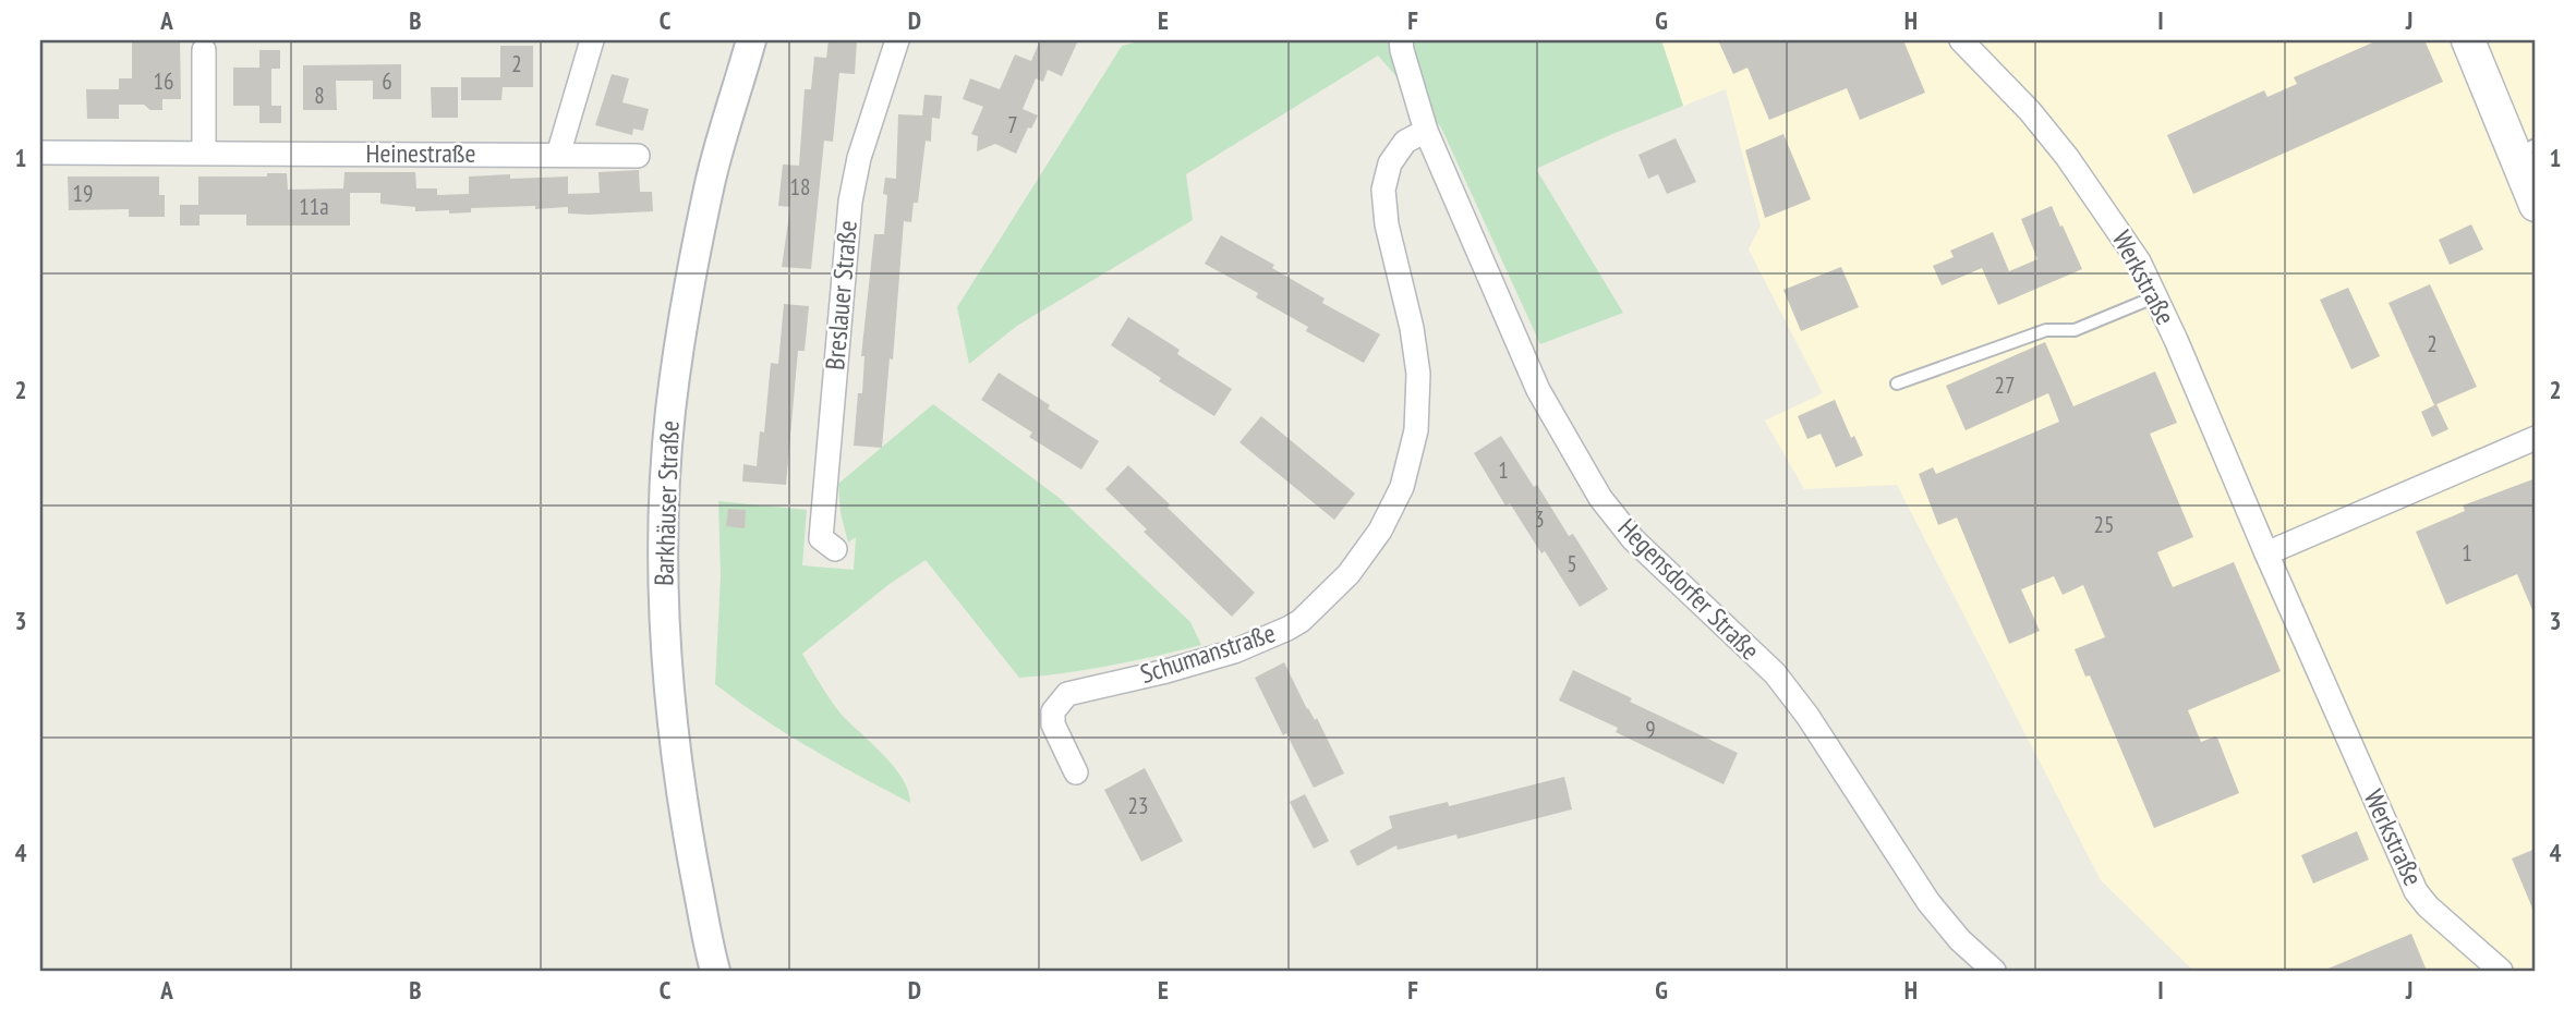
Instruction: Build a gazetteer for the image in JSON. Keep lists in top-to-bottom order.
{
  "streets": {
    "street": [
      "Heinestraße",
      "Werkstraße",
      "Breslauer Straße",
      "Barkhäuser Straße",
      "Hegensdorfer Straße",
      "Schumanstraße"
    ]
  },
  "crossings": [
    ["Hegensdorfer Straße", "Schumanstraße"]
  ],
  "house_numbers": [
    "2",
    "16",
    "6",
    "8",
    "7",
    "18",
    "19",
    "11a",
    "2",
    "27",
    "1",
    "3",
    "25",
    "1",
    "5",
    "9",
    "23"
  ],
  "grid": {
    "columns": [
      "A",
      "B",
      "C",
      "D",
      "E",
      "F",
      "G",
      "H",
      "I",
      "J"
    ],
    "rows": [
      "1",
      "2",
      "3",
      "4"
    ]
  }
}
